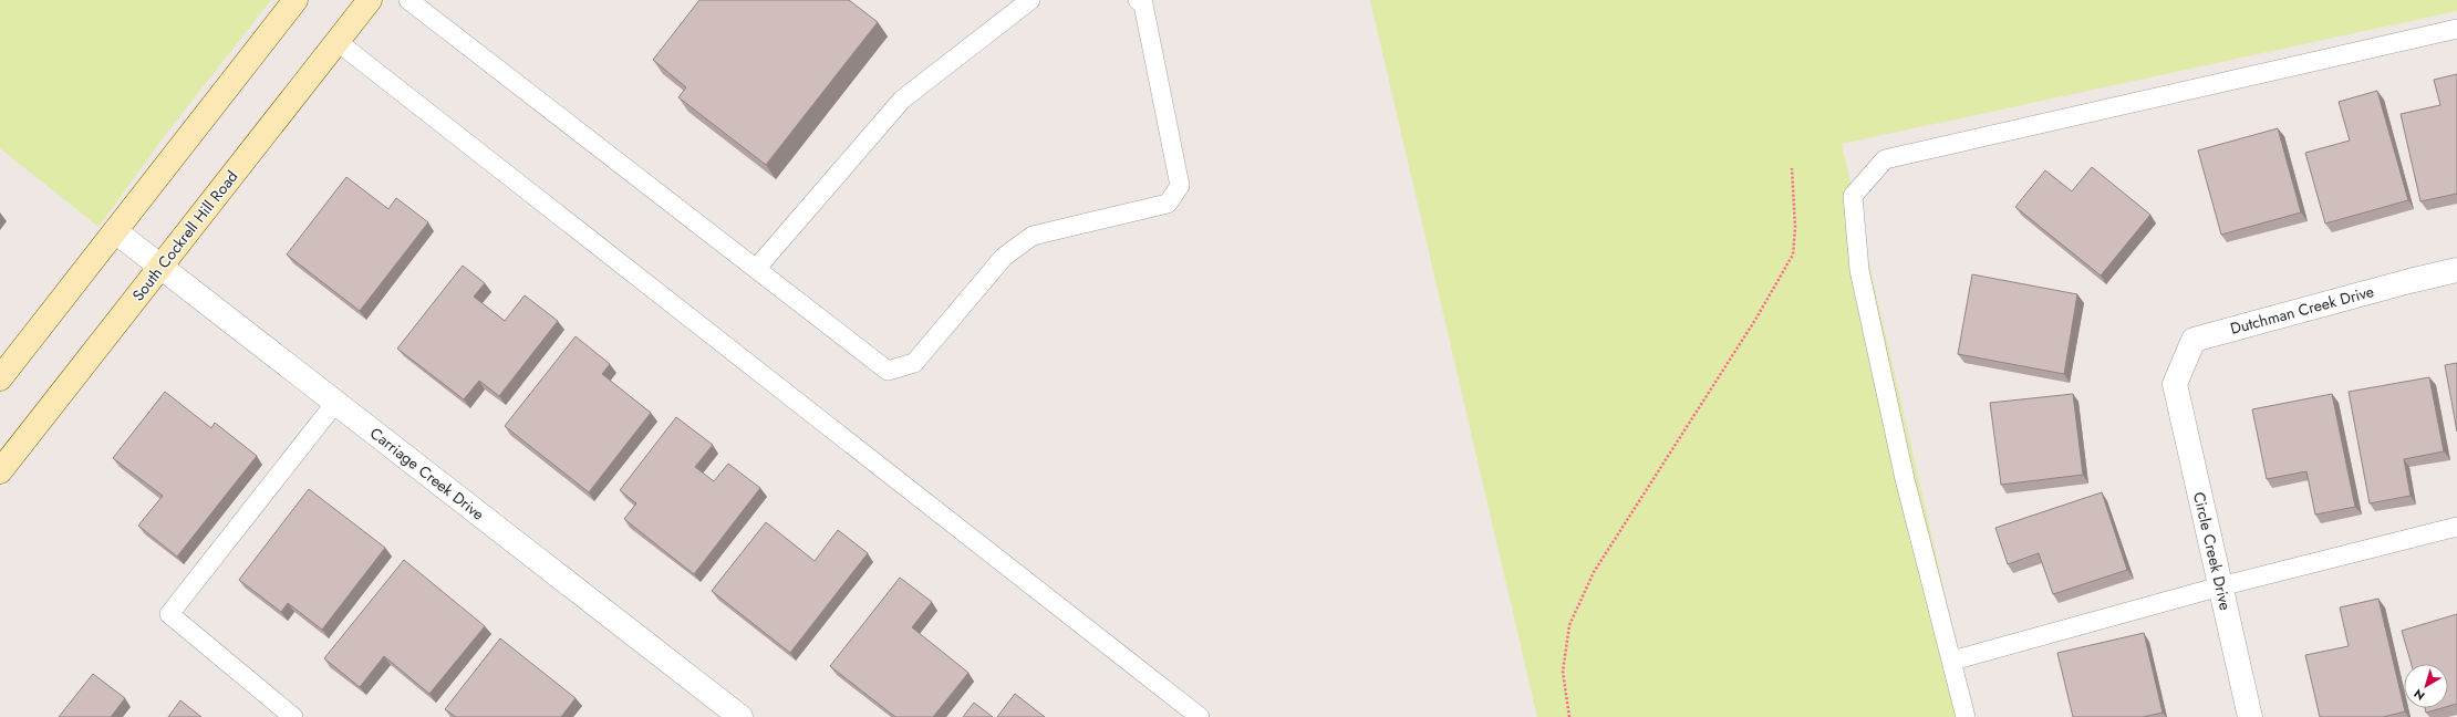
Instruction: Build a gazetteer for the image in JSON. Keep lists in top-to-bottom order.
{
  "streets": {
    "main road": ["South Cockrell Hill Road"],
    "street": ["Dutchman Creek Drive", "Carriage Creek Drive", "Circle Creek Drive"]
  },
  "crossings": [
    ["South Cockrell Hill Road", "Carriage Creek Drive"],
    ["Dutchman Creek Drive", "Circle Creek Drive"]
  ],
  "north": "bottom left"
}
